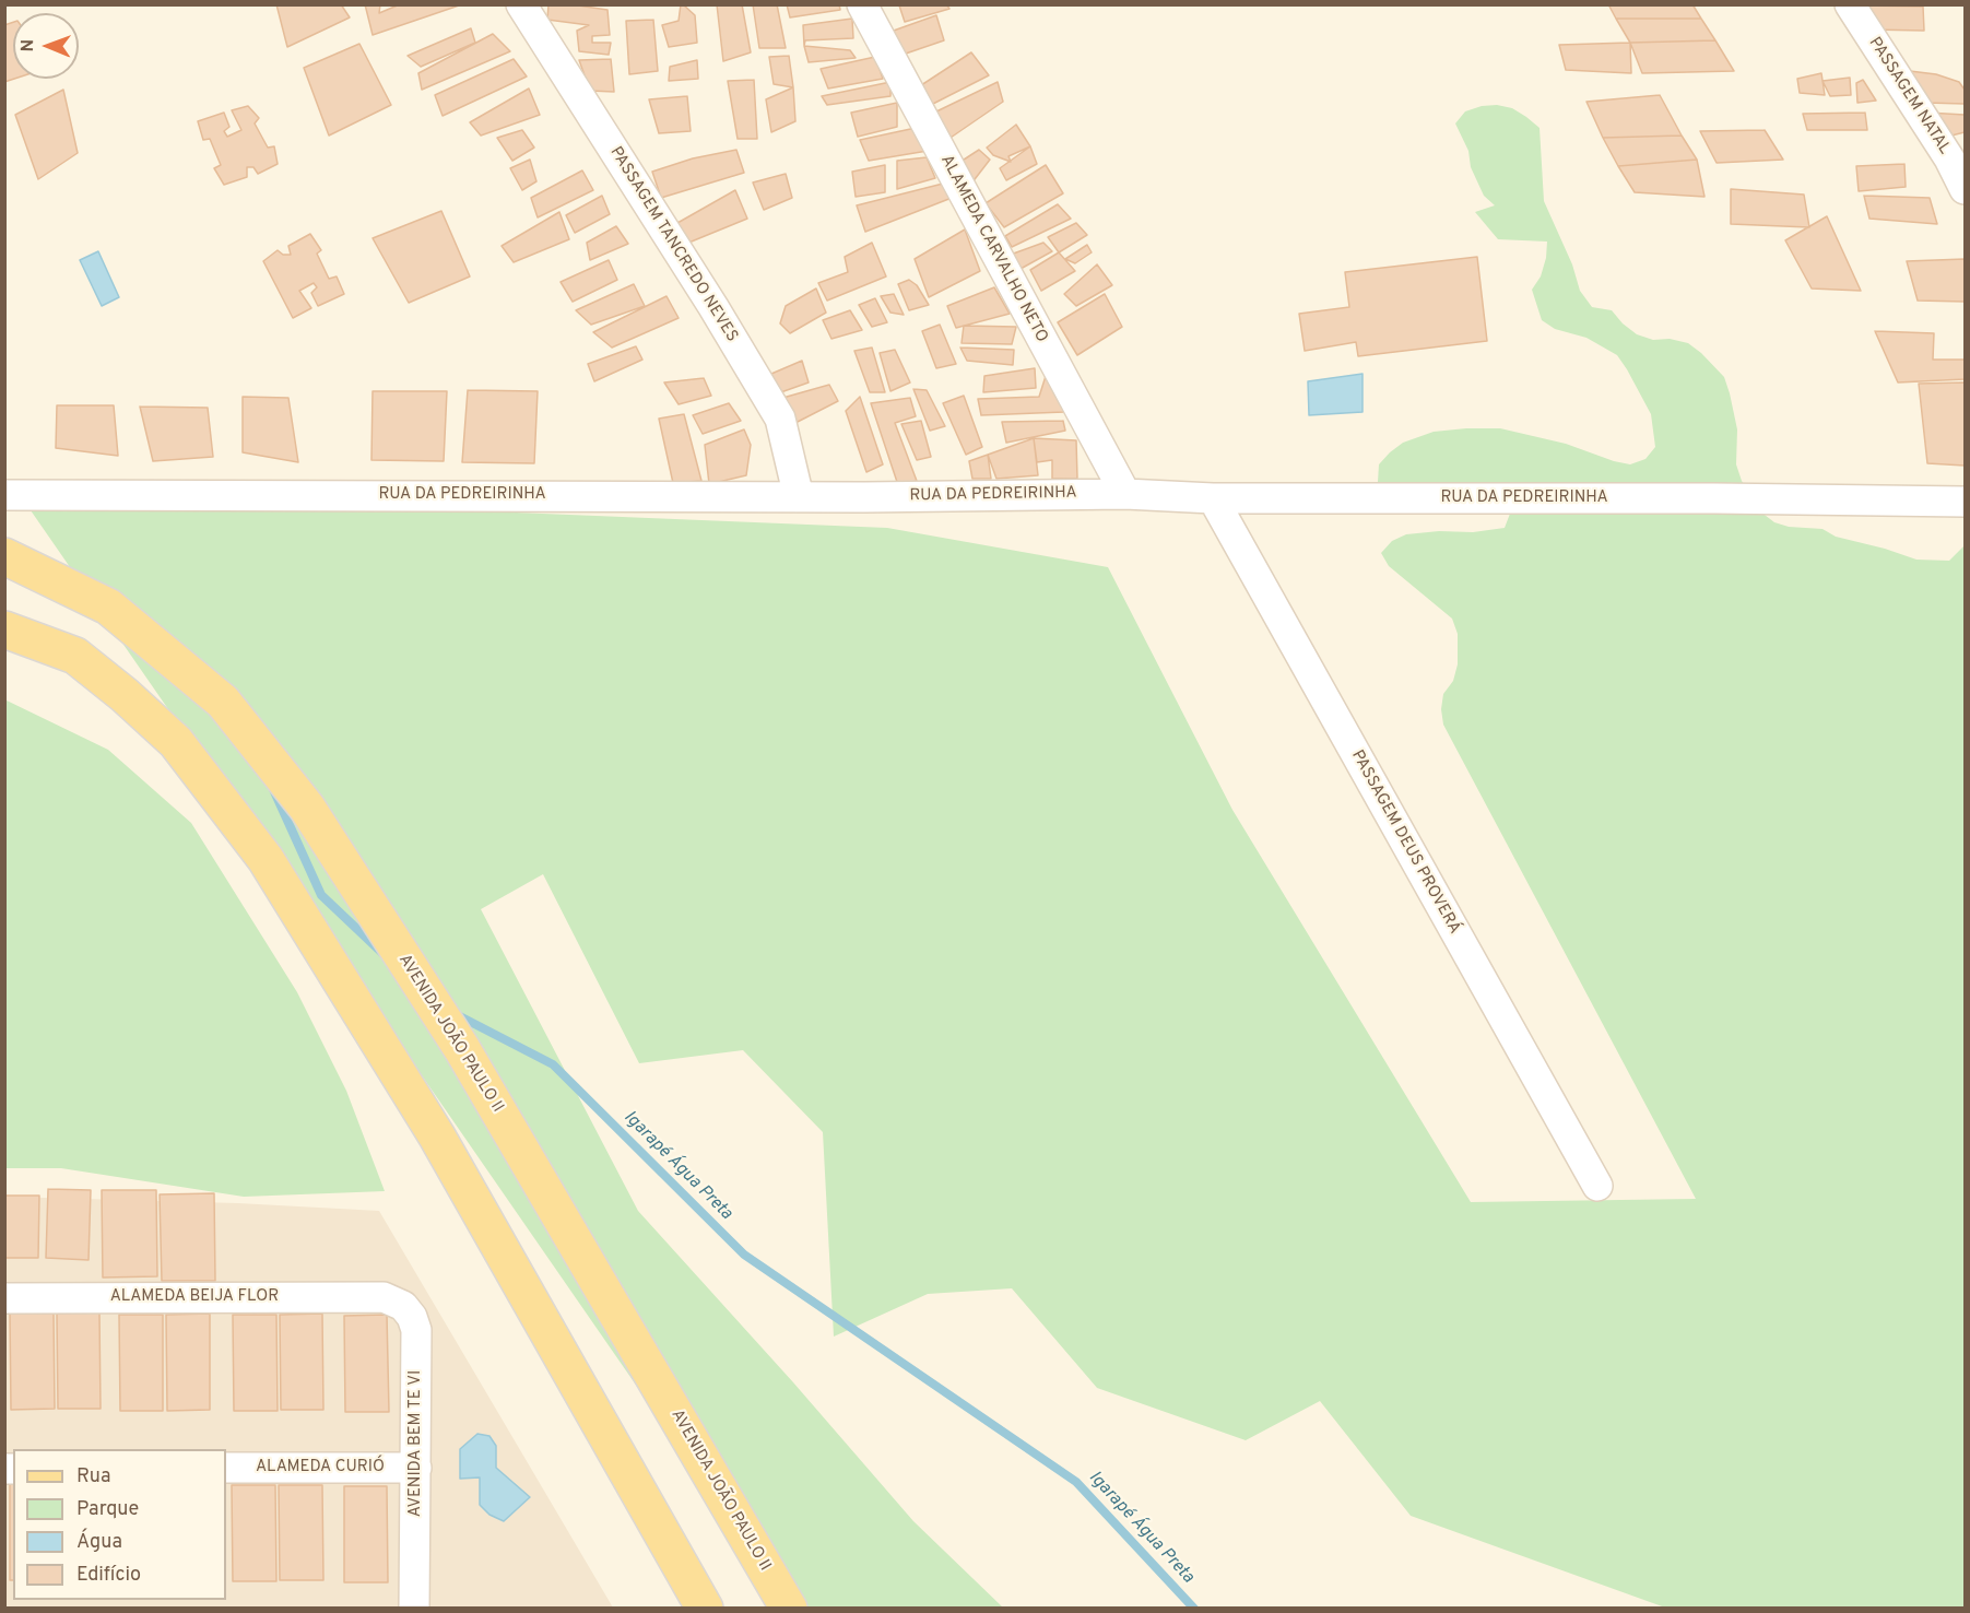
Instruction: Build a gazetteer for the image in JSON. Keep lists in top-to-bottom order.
{
  "streets": {
    "main road": ["AVENIDA JOÃO PAULO II"],
    "street": [
      "PASSAGEM NATAL",
      "PASSAGEM TANCREDO NEVES",
      "ALAMEDA CARVALHO NETO",
      "RUA DA PEDREIRINHA",
      "PASSAGEM DEUS PROVERÁ",
      "ALAMEDA BEIJA FLOR",
      "AVENIDA BEM TE VI",
      "ALAMEDA CURIÓ"
    ]
  },
  "crossings": [
    ["PASSAGEM TANCREDO NEVES", "RUA DA PEDREIRINHA"],
    ["ALAMEDA CARVALHO NETO", "RUA DA PEDREIRINHA"],
    ["RUA DA PEDREIRINHA", "PASSAGEM DEUS PROVERÁ"],
    ["ALAMEDA BEIJA FLOR", "AVENIDA BEM TE VI"],
    ["AVENIDA BEM TE VI", "ALAMEDA CURIÓ"]
  ],
  "water": ["Igarapé Água Preta"],
  "legend": [
    "Rua",
    "Parque",
    "Água",
    "Edifício"
  ],
  "north": "left"
}
